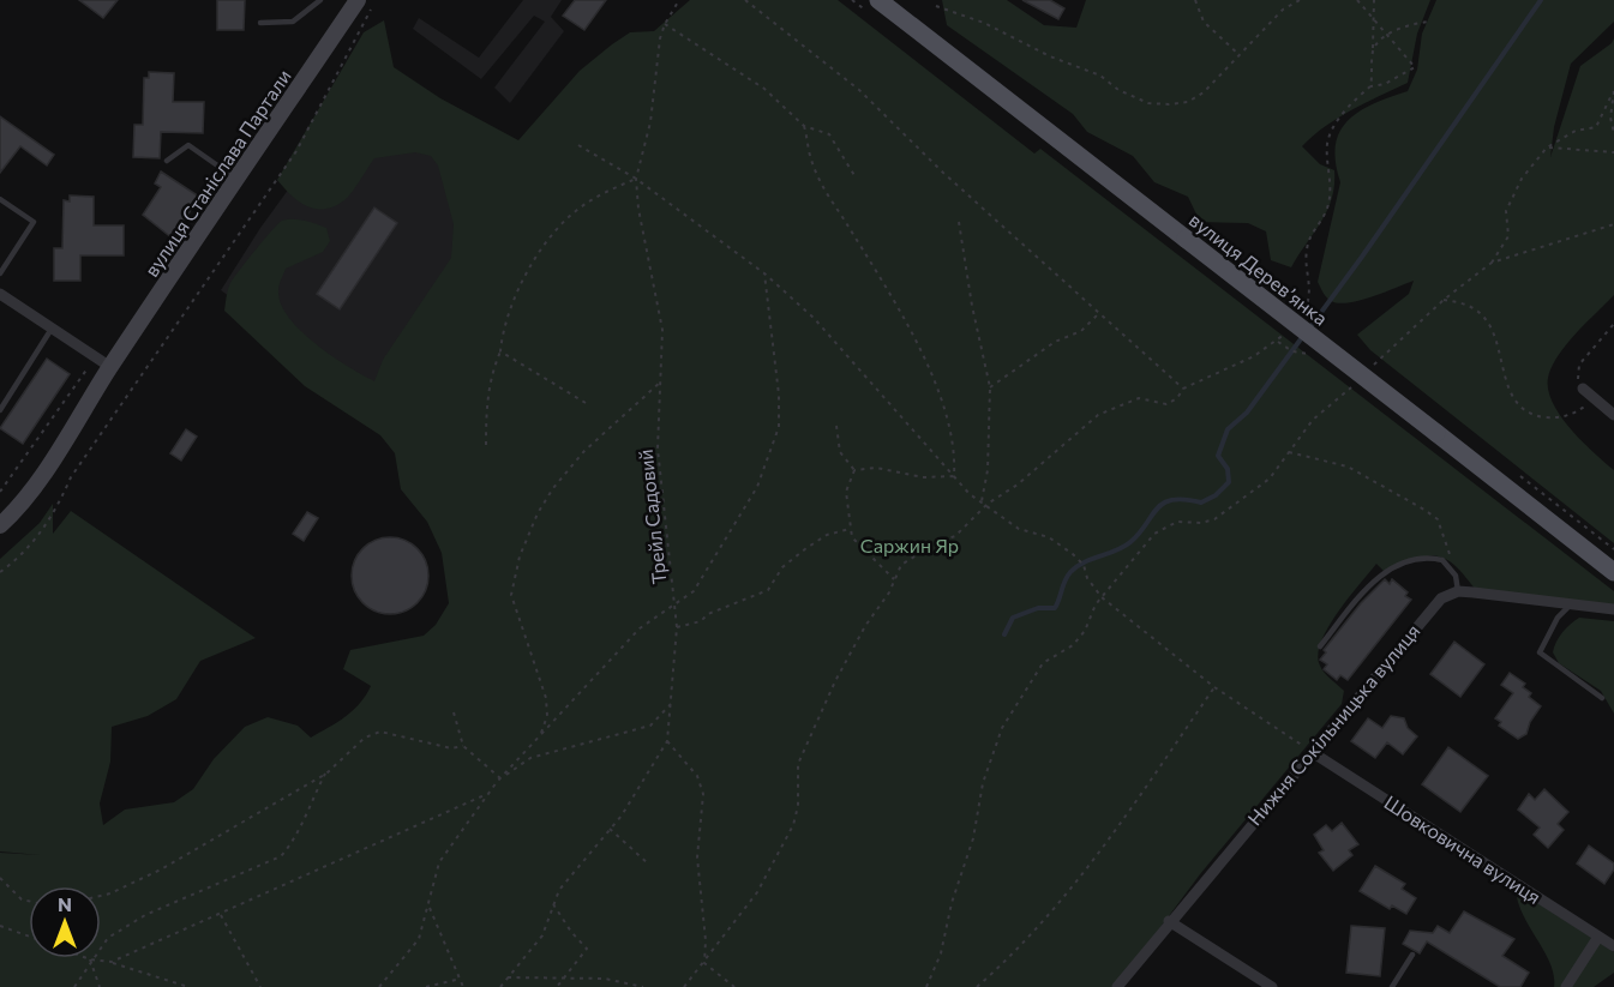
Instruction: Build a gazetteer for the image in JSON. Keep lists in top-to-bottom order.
{
  "streets": {
    "main road": ["вулиця Дерев’янка"],
    "street": ["вулиця Станіслава Партали", "Нижня Сокільницька вулиця", "Шовковична вулиця"],
    "path": ["Трейл Садовий"]
  },
  "crossings": [
    ["Нижня Сокільницька вулиця", "Шовковична вулиця"]
  ],
  "parks": ["Саржин Яр"],
  "north": "top"
}
